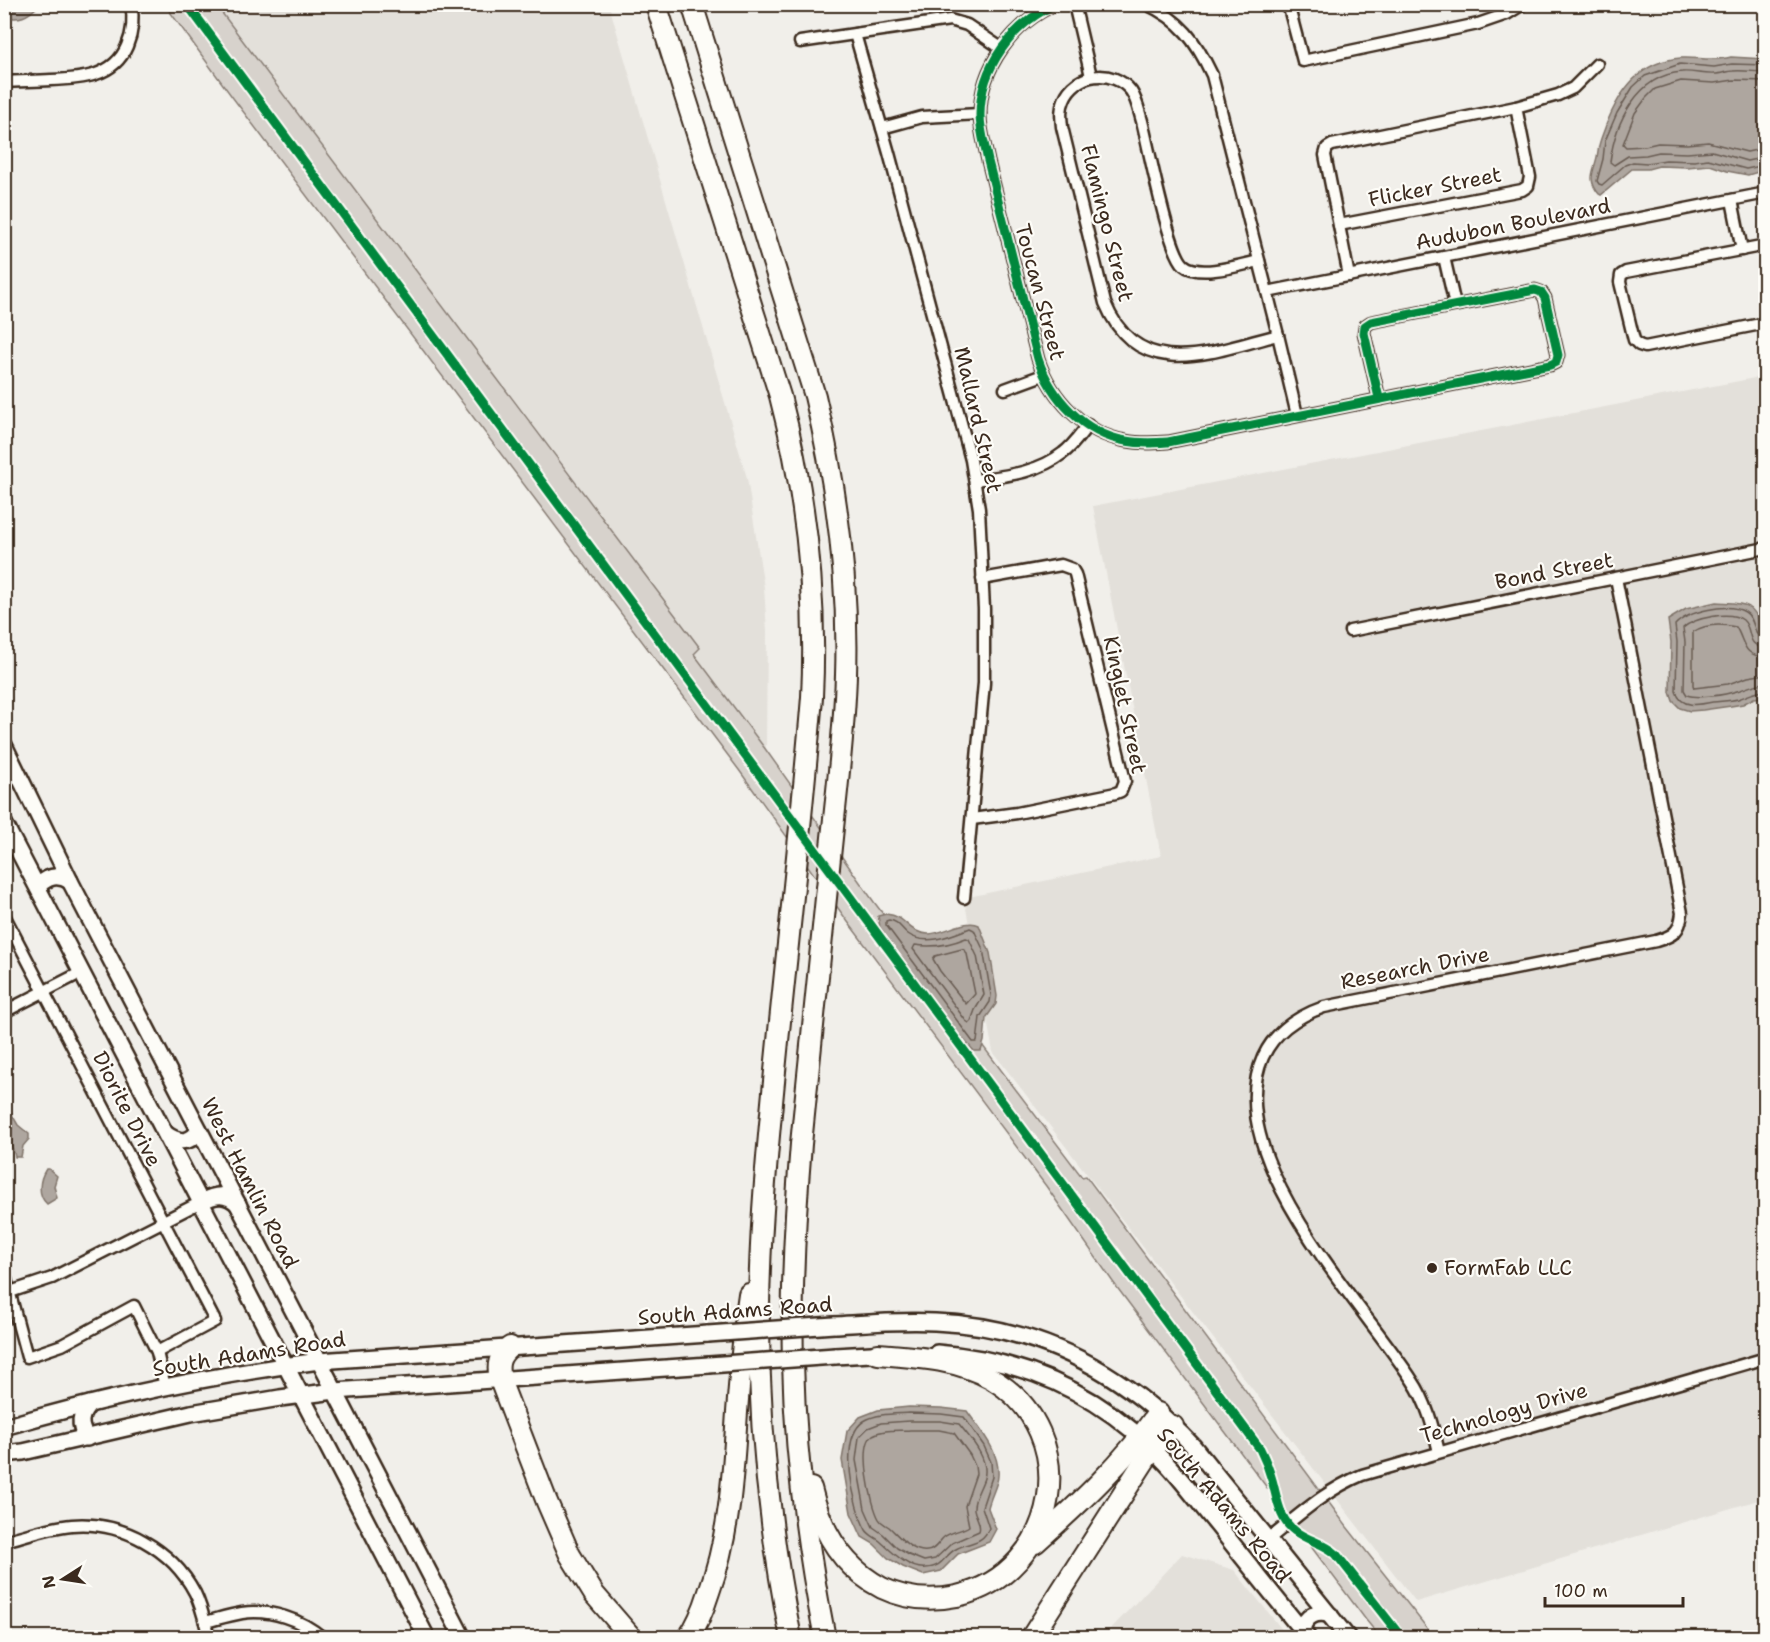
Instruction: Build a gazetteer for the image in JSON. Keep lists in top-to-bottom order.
{
  "streets": {
    "main road": ["West Hamlin Road", "South Adams Road"],
    "street": [
      "Flicker Street",
      "Flamingo Street",
      "Audubon Boulevard",
      "Toucan Street",
      "Mallard Street",
      "Bond Street",
      "Kinglet Street",
      "Research Drive",
      "Diorite Drive",
      "Technology Drive"
    ]
  },
  "crossings": [
    ["Mallard Street", "Kinglet Street"],
    ["Bond Street", "Research Drive"],
    ["Research Drive", "Technology Drive"],
    ["West Hamlin Road", "South Adams Road"],
    ["South Adams Road", "Technology Drive"]
  ],
  "places": ["FormFab LLC"],
  "scale_bar": "100 m",
  "north": "left"
}
